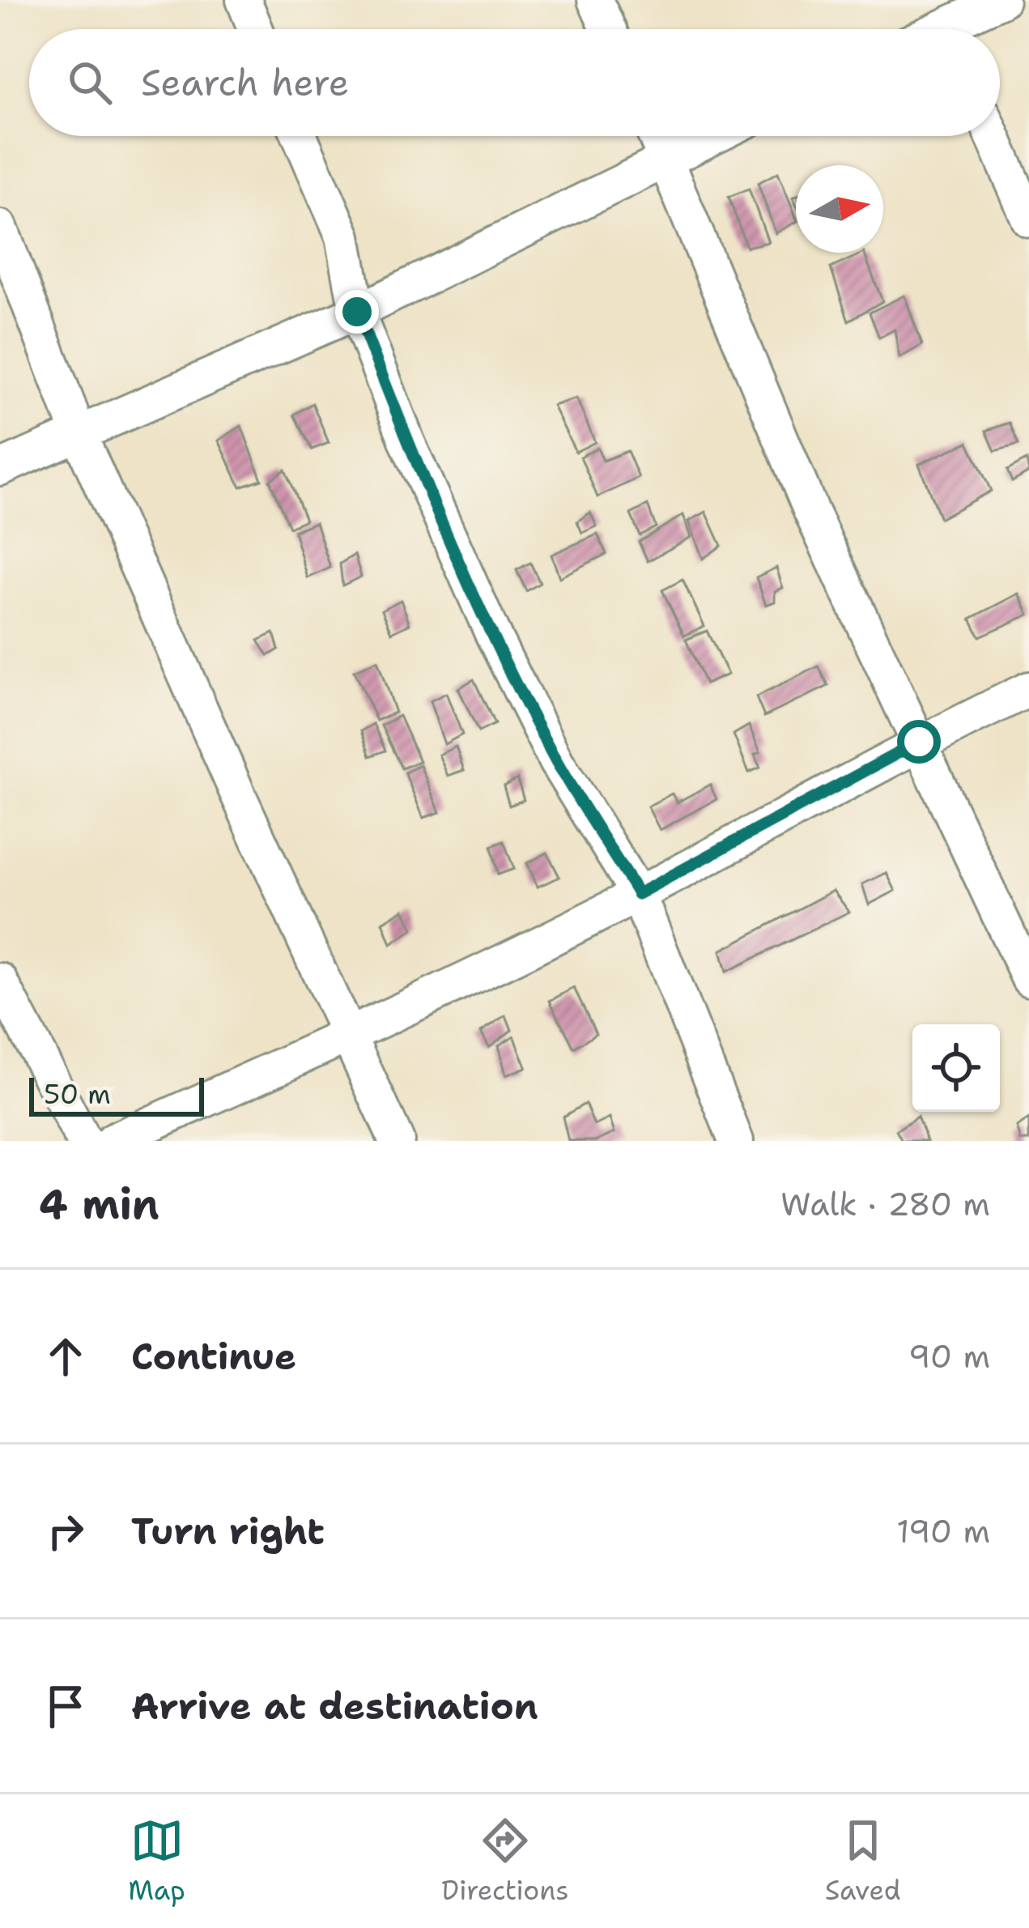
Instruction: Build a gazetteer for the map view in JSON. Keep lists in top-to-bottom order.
{
  "scale_bar": "50 m",
  "north": "right",
  "page": {
    "search": "Search here",
    "scale": "50 m",
    "heading": ["4 min", "Walk · 280 m"],
    "list": [
      ["Continue", "90 m"],
      ["Turn right", "190 m"],
      "Arrive at destination"
    ],
    "nav": ["Map", "Directions", "Saved"]
  }
}
